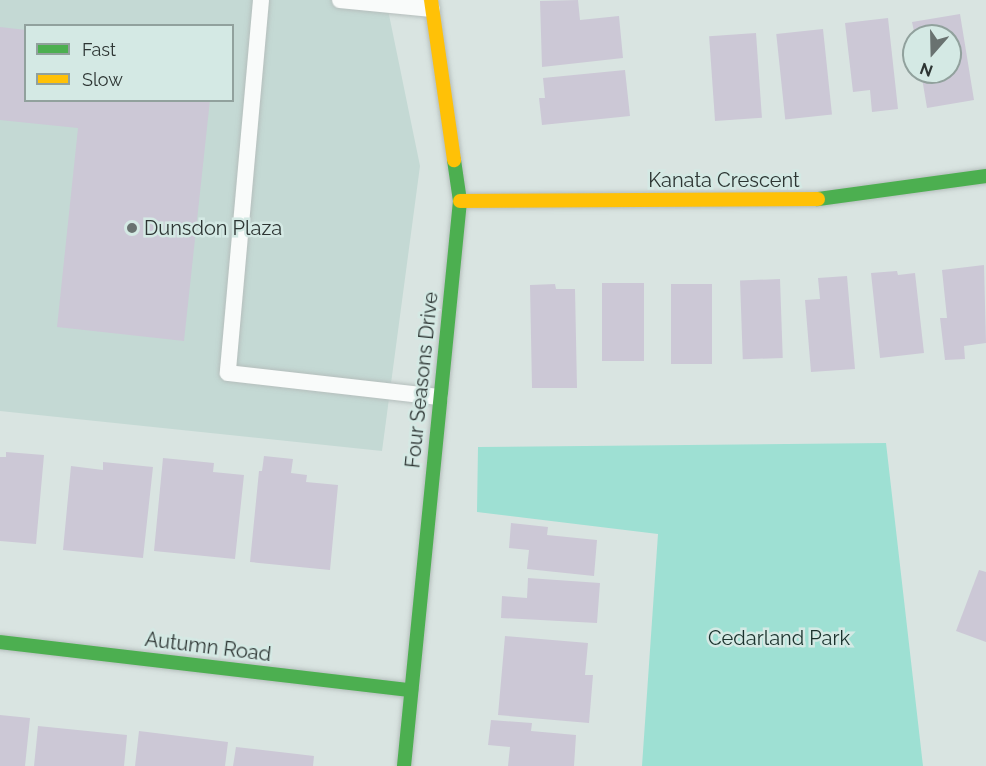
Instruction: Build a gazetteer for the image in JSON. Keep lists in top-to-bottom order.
{
  "streets": {
    "street": ["Kanata Crescent", "Four Seasons Drive", "Autumn Road"]
  },
  "crossings": [
    ["Kanata Crescent", "Four Seasons Drive"],
    ["Four Seasons Drive", "Autumn Road"]
  ],
  "parks": ["Cedarland Park"],
  "places": ["Dunsdon Plaza"],
  "legend": ["Fast", "Slow"],
  "north": "bottom"
}
